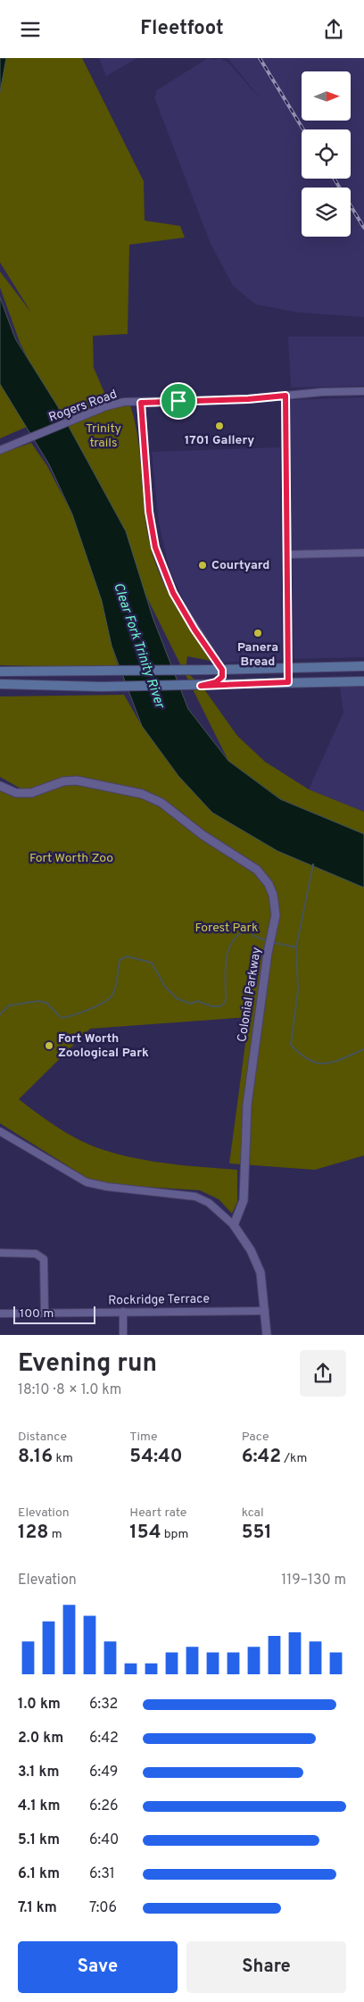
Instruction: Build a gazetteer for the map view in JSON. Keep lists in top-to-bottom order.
{
  "streets": {
    "street": ["Rogers Road", "Colonial Parkway", "Rockridge Terrace"]
  },
  "water": ["Clear Fork Trinity River"],
  "parks": ["Trinity trails", "Fort Worth Zoo", "Forest Park"],
  "places": [
    "1701 Gallery",
    "Courtyard",
    "Panera Bread",
    "Fort Worth Zoological Park"
  ],
  "scale_bar": "100 m",
  "north": "right",
  "page": {
    "header": "Fleetfoot",
    "scale": "100 m",
    "heading": ["Evening run", "18:10 · 8 × 1.0 km"],
    "stats": [
      ["Distance", "8.16 km"],
      ["Time", "54:40"],
      ["Pace", "6:42 /km"],
      ["Elevation", "128 m"],
      ["Heart rate", "154 bpm"],
      ["kcal", "551"]
    ],
    "chart": ["Elevation", "119–130 m"],
    "list": [
      {
        "name": "1.0 km",
        "note": "6:32"
      },
      {
        "name": "2.0 km",
        "note": "6:42"
      },
      {
        "name": "3.1 km",
        "note": "6:49"
      },
      {
        "name": "4.1 km",
        "note": "6:26"
      },
      {
        "name": "5.1 km",
        "note": "6:40"
      },
      {
        "name": "6.1 km",
        "note": "6:31"
      },
      {
        "name": "7.1 km",
        "note": "7:06"
      }
    ],
    "buttons": ["Save", "Share"]
  }
}
